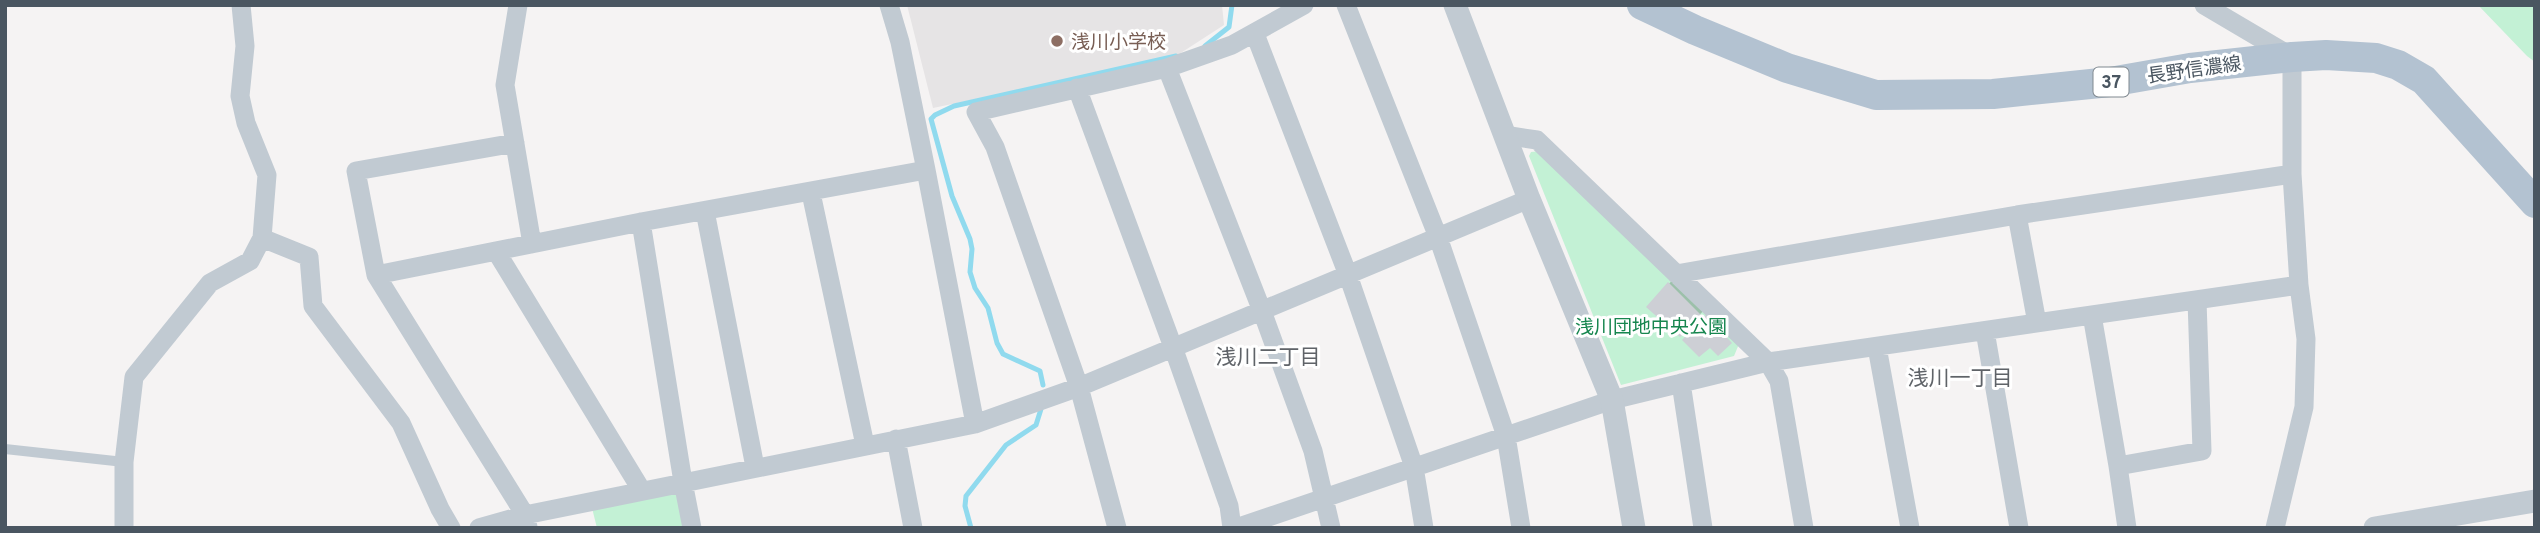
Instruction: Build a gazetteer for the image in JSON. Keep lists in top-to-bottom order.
{
  "streets": {
    "main road": ["長野信濃線", "37"]
  },
  "districts": ["浅川二丁目", "浅川一丁目"],
  "parks": ["浅川団地中央公園"],
  "places": ["浅川小学校"]
}
